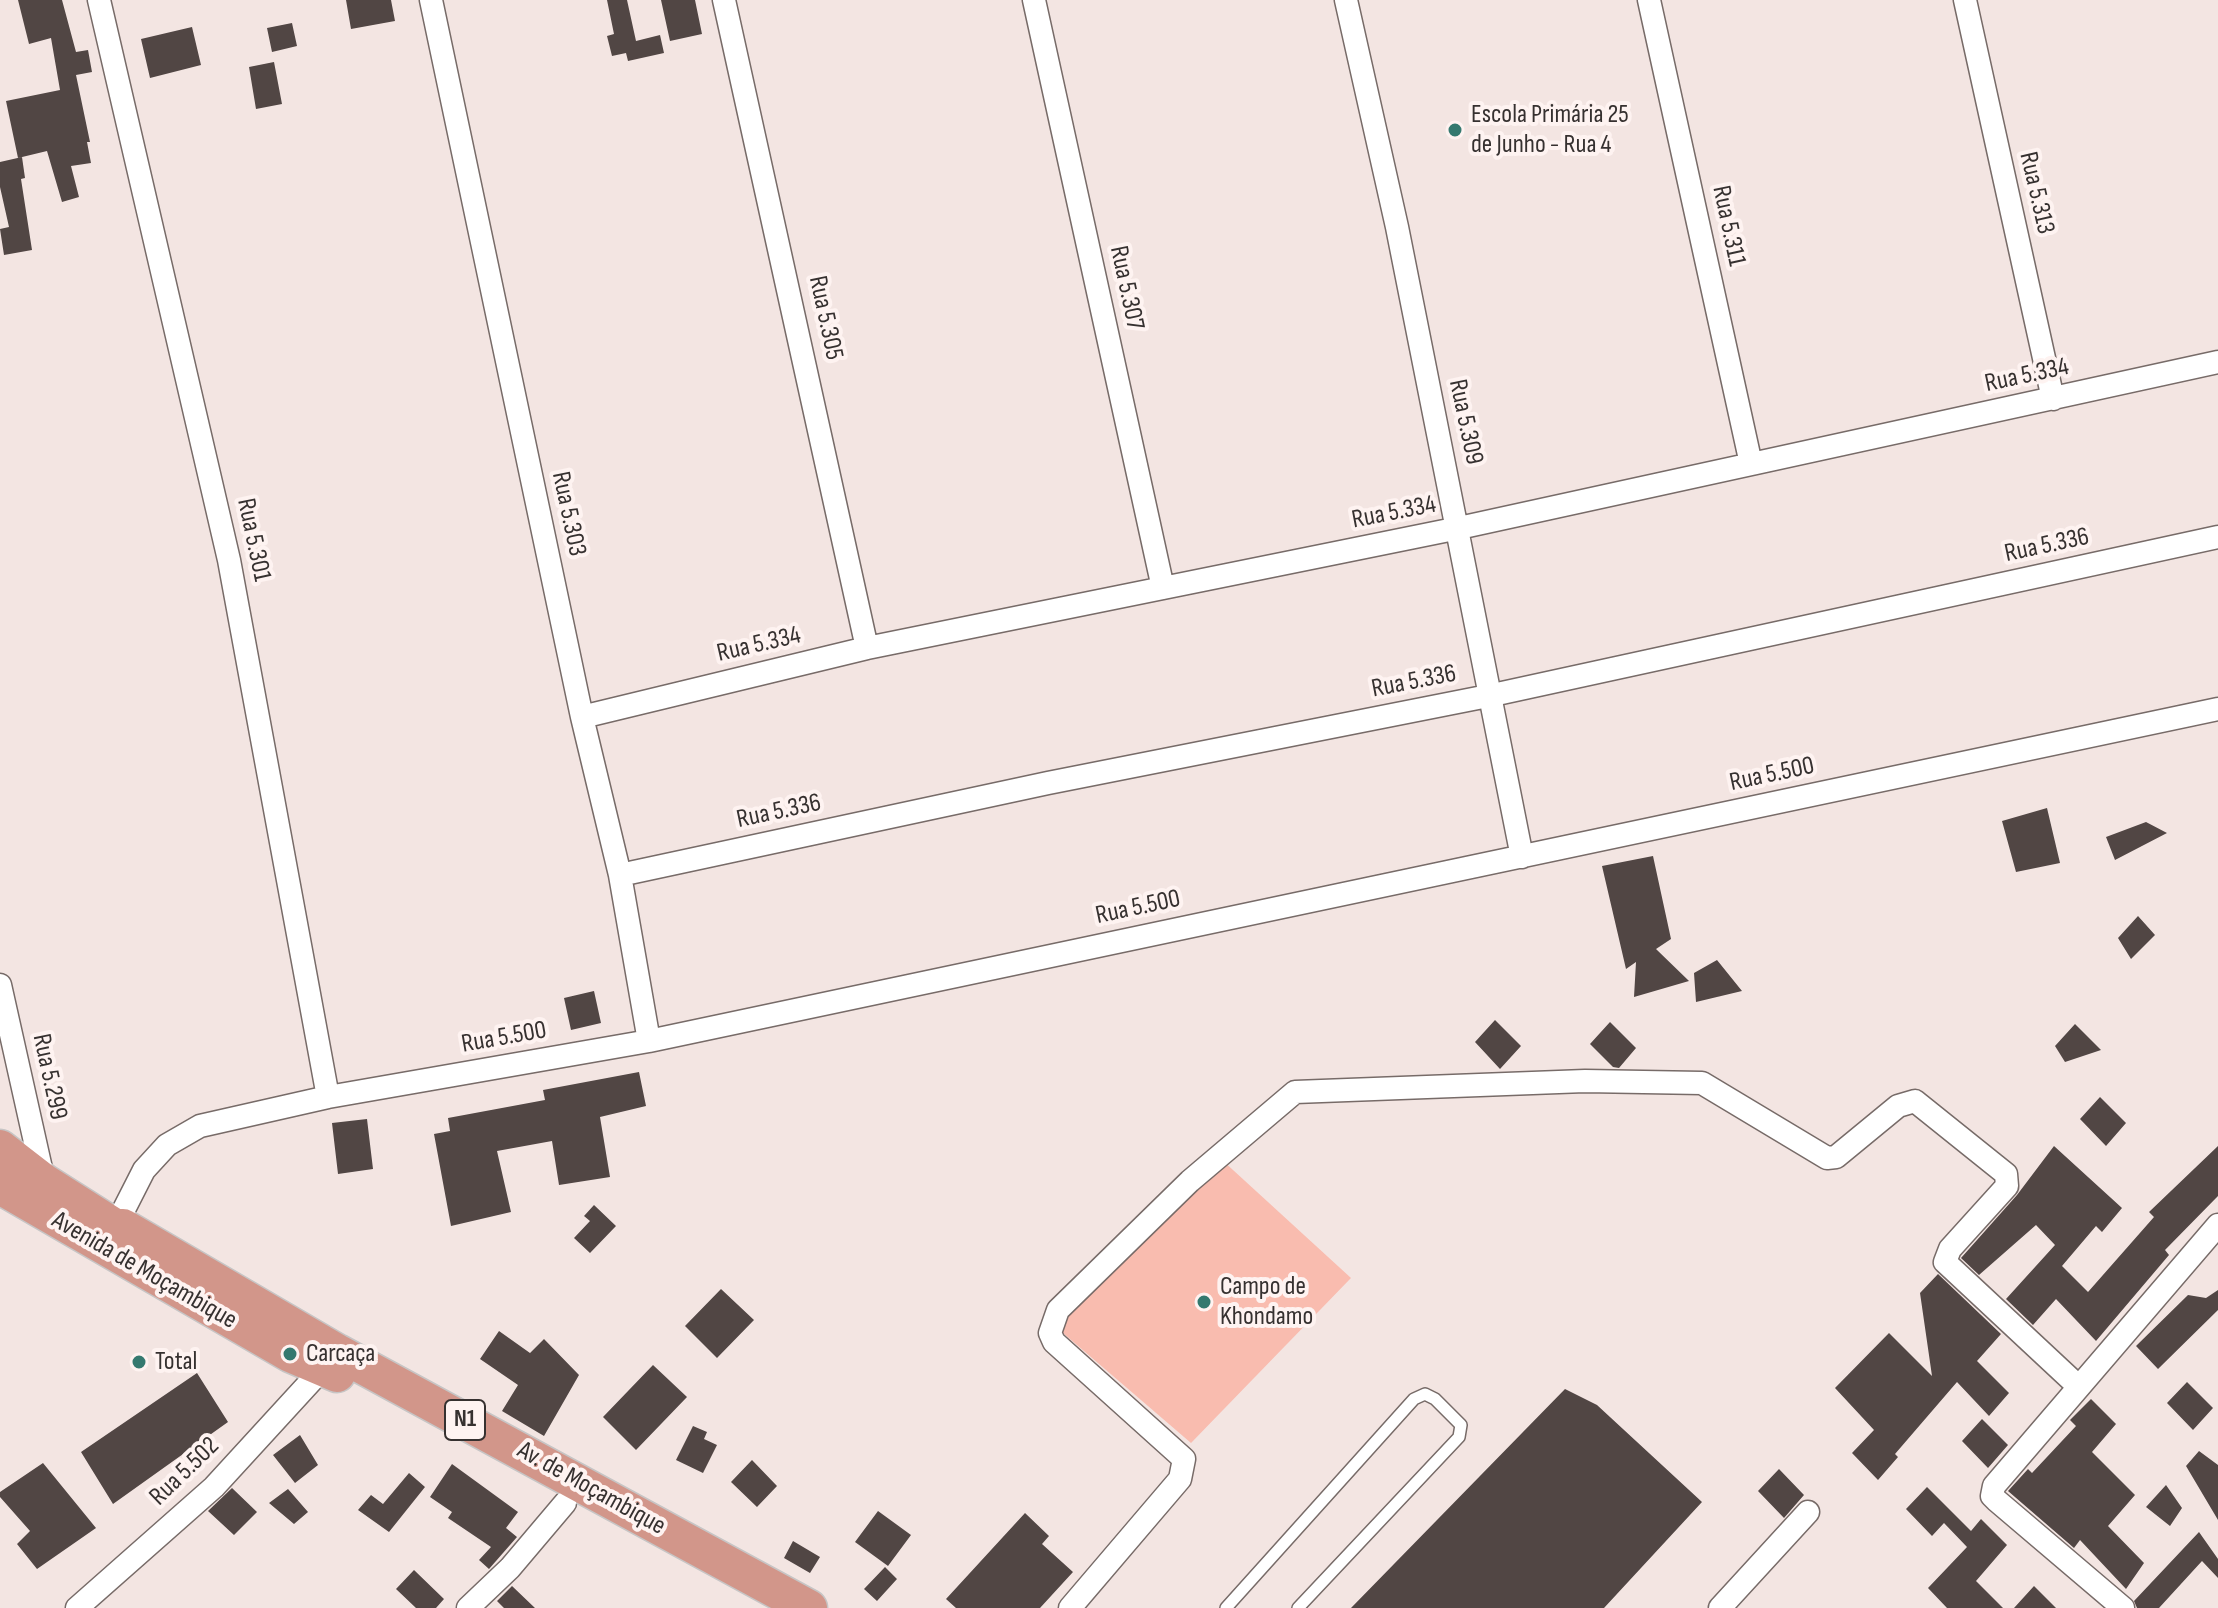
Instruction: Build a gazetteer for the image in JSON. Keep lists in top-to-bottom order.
{
  "streets": {
    "highway": ["Avenida de Moçambique", "N1", "Av. de Moçambique"],
    "street": [
      "Rua 5.313",
      "Rua 5.311",
      "Rua 5.307",
      "Rua 5.305",
      "Rua 5.334",
      "Rua 5.309",
      "Rua 5.303",
      "Rua 5.301",
      "Rua 5.336",
      "Rua 5.500",
      "Rua 5.299",
      "Rua 5.502"
    ]
  },
  "crossings": [
    ["Rua 5.313", "Rua 5.334"],
    ["Rua 5.311", "Rua 5.334"],
    ["Rua 5.307", "Rua 5.334"],
    ["Rua 5.305", "Rua 5.334"],
    ["Rua 5.334", "Rua 5.309"],
    ["Rua 5.334", "Rua 5.303"],
    ["Rua 5.309", "Rua 5.336"],
    ["Rua 5.309", "Rua 5.500"],
    ["Rua 5.303", "Rua 5.336"],
    ["Rua 5.303", "Rua 5.500"],
    ["Rua 5.301", "Rua 5.500"],
    ["Rua 5.500", "Avenida de Moçambique"],
    ["Rua 5.500", "Av. de Moçambique"],
    ["Rua 5.299", "Avenida de Moçambique"],
    ["Avenida de Moçambique", "Av. de Moçambique"],
    ["Rua 5.502", "Av. de Moçambique"]
  ],
  "places": [
    "Escola Primária 25 de Junho - Rua 4",
    "Campo de Khondamo",
    "Carcaça",
    "Total"
  ]
}
